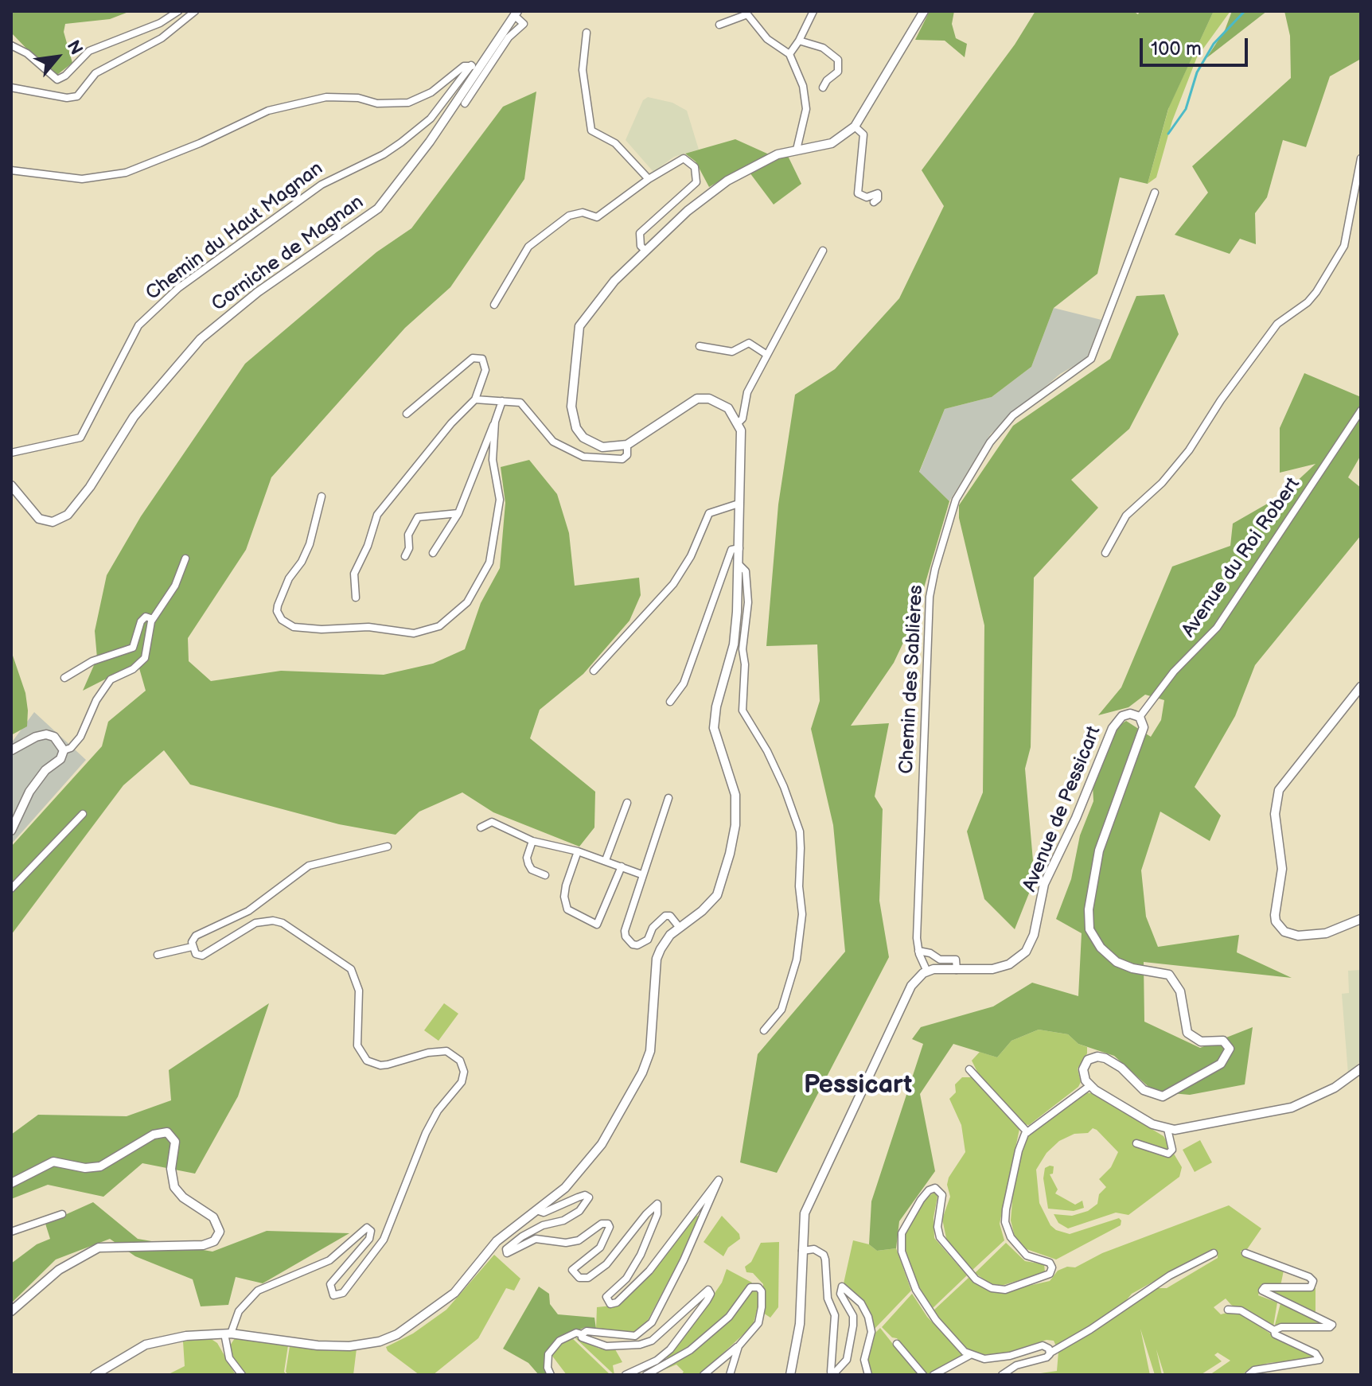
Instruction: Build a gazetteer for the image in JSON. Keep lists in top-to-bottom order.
{
  "streets": {
    "street": [
      "Chemin du Haut Magnan",
      "Corniche de Magnan",
      "Avenue du Roi Robert",
      "Chemin des Sablières",
      "Avenue de Pessicart"
    ]
  },
  "crossings": [
    ["Chemin du Haut Magnan", "Corniche de Magnan"],
    ["Avenue du Roi Robert", "Avenue de Pessicart"],
    ["Chemin des Sablières", "Avenue de Pessicart"]
  ],
  "districts": ["Pessicart"],
  "scale_bar": "100 m",
  "north": "top right"
}
